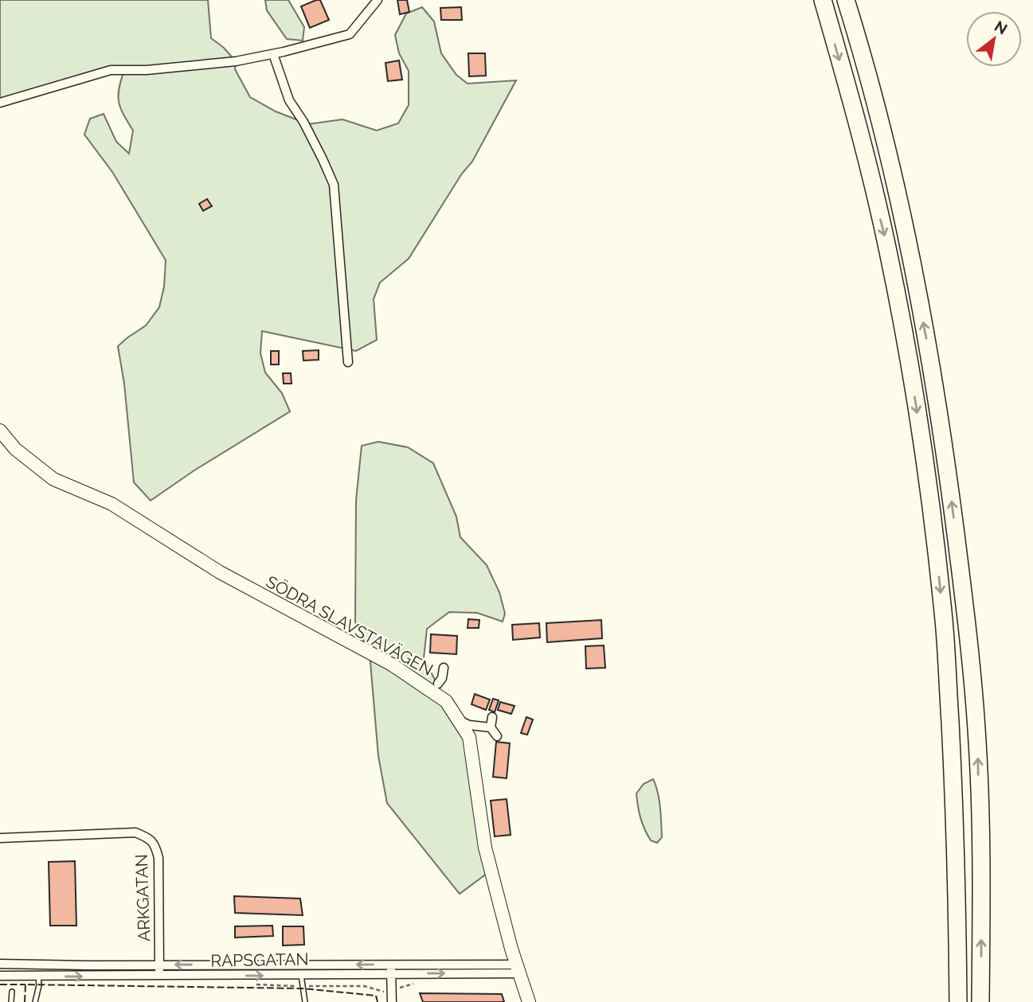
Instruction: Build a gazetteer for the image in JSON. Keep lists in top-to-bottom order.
{
  "streets": {
    "street": ["SÖDRA SLAVSTAVÄGEN", "ARKGATAN", "RAPSGATAN"]
  },
  "crossings": [
    ["SÖDRA SLAVSTAVÄGEN", "RAPSGATAN"],
    ["ARKGATAN", "RAPSGATAN"]
  ],
  "north": "top right"
}
